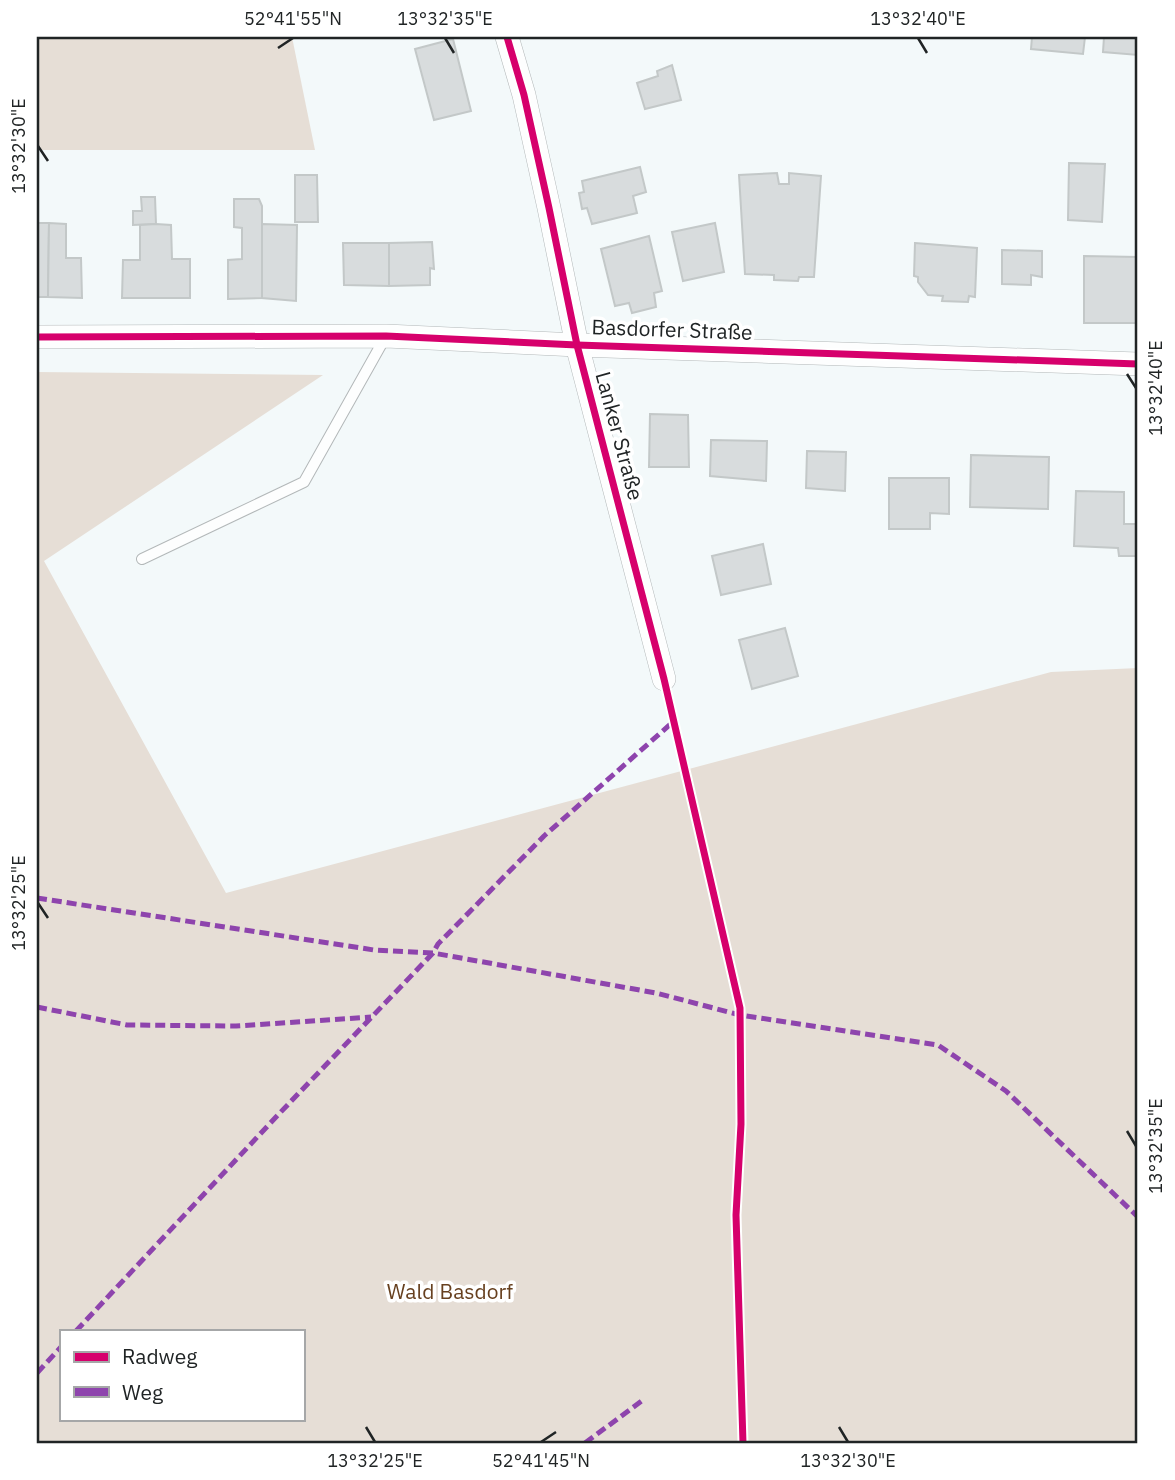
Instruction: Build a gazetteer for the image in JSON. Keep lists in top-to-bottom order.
{
  "streets": {
    "street": ["Basdorfer Straße", "Lanker Straße"]
  },
  "crossings": [
    ["Basdorfer Straße", "Lanker Straße"]
  ],
  "parks": ["Wald Basdorf"],
  "legend": ["Radweg", "Weg"],
  "coordinates": [
    "52°41'55\"N",
    "13°32'35\"E",
    "13°32'40\"E",
    "13°32'30\"E",
    "13°32'25\"E",
    "52°41'45\"N"
  ]
}
